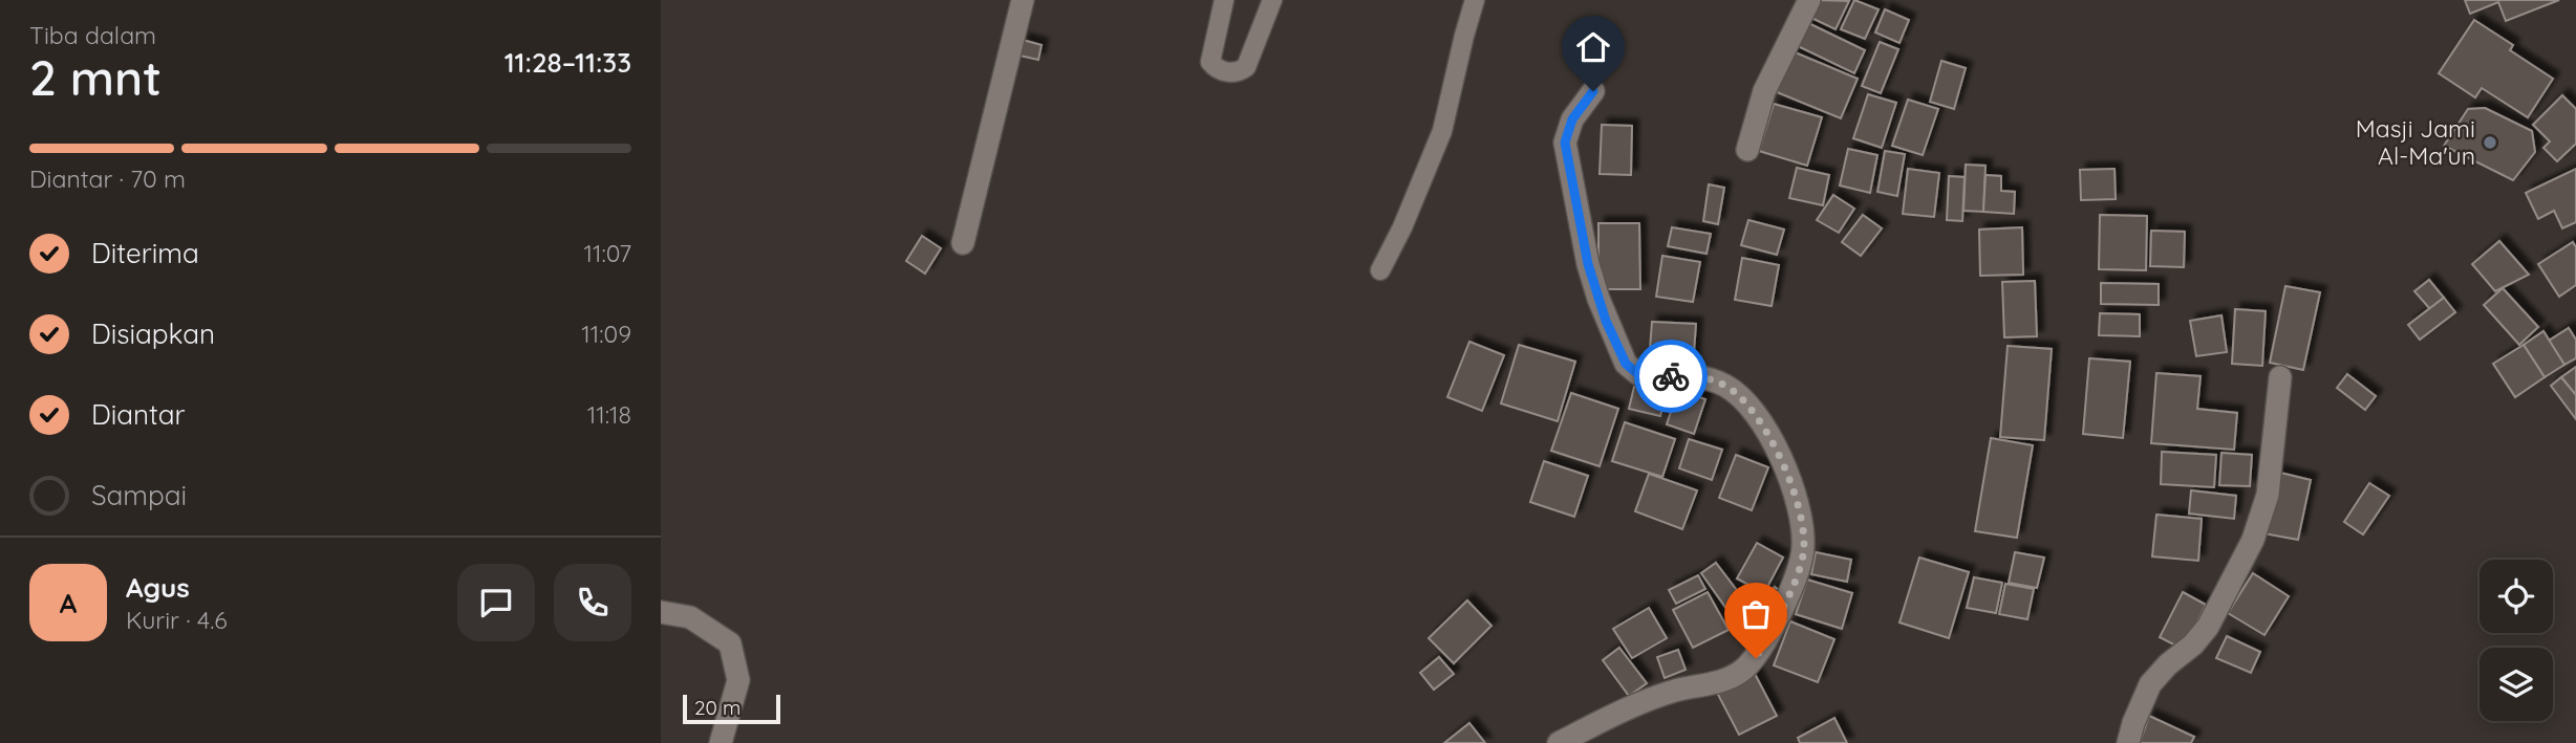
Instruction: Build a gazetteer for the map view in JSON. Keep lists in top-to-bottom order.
{
  "places": ["Masji Jami Al-Ma'un"],
  "scale_bar": "20 m",
  "page": {
    "heading": ["2 mnt", "Tiba dalam", "11:28–11:33"],
    "panel": ["Agus", "Kurir · 4.6"],
    "bar": "Diantar · 70 m",
    "list": [
      ["Diterima", "11:07"],
      ["Disiapkan", "11:09"],
      ["Diantar", "11:18"],
      "Sampai"
    ],
    "round": "A",
    "scale": "20 m"
  }
}
